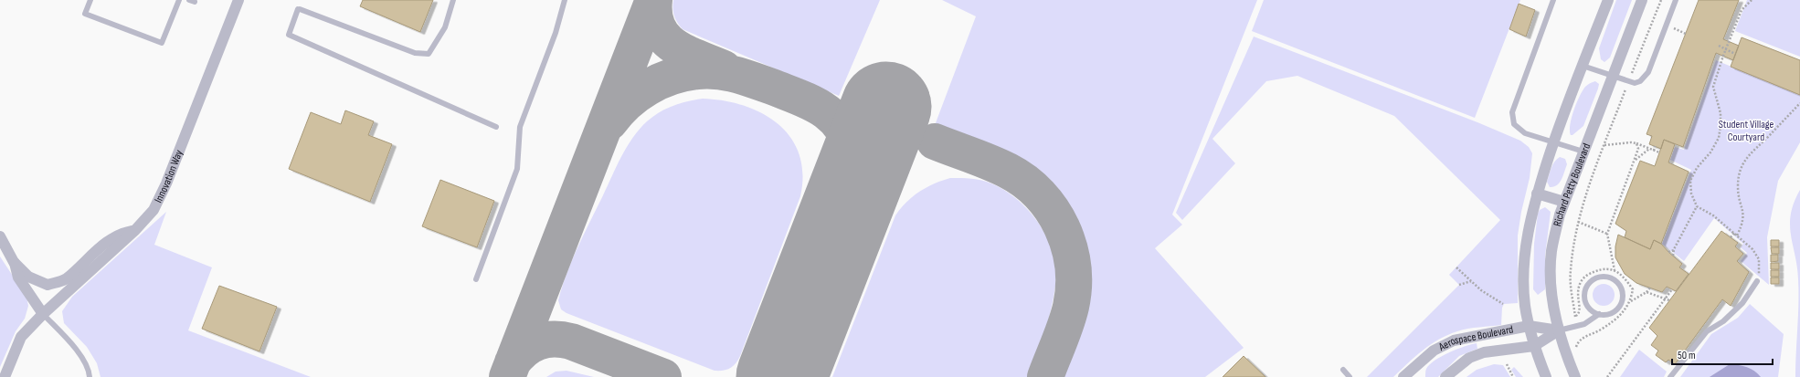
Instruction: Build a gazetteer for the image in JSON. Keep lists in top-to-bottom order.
{
  "streets": {
    "street": ["Innovation Way", "Richard Petty Boulevard", "Aerospace Boulevard"]
  },
  "crossings": [
    ["Richard Petty Boulevard", "Aerospace Boulevard"]
  ],
  "parks": ["Student Village Courtyard"],
  "scale_bar": "50 m"
}
